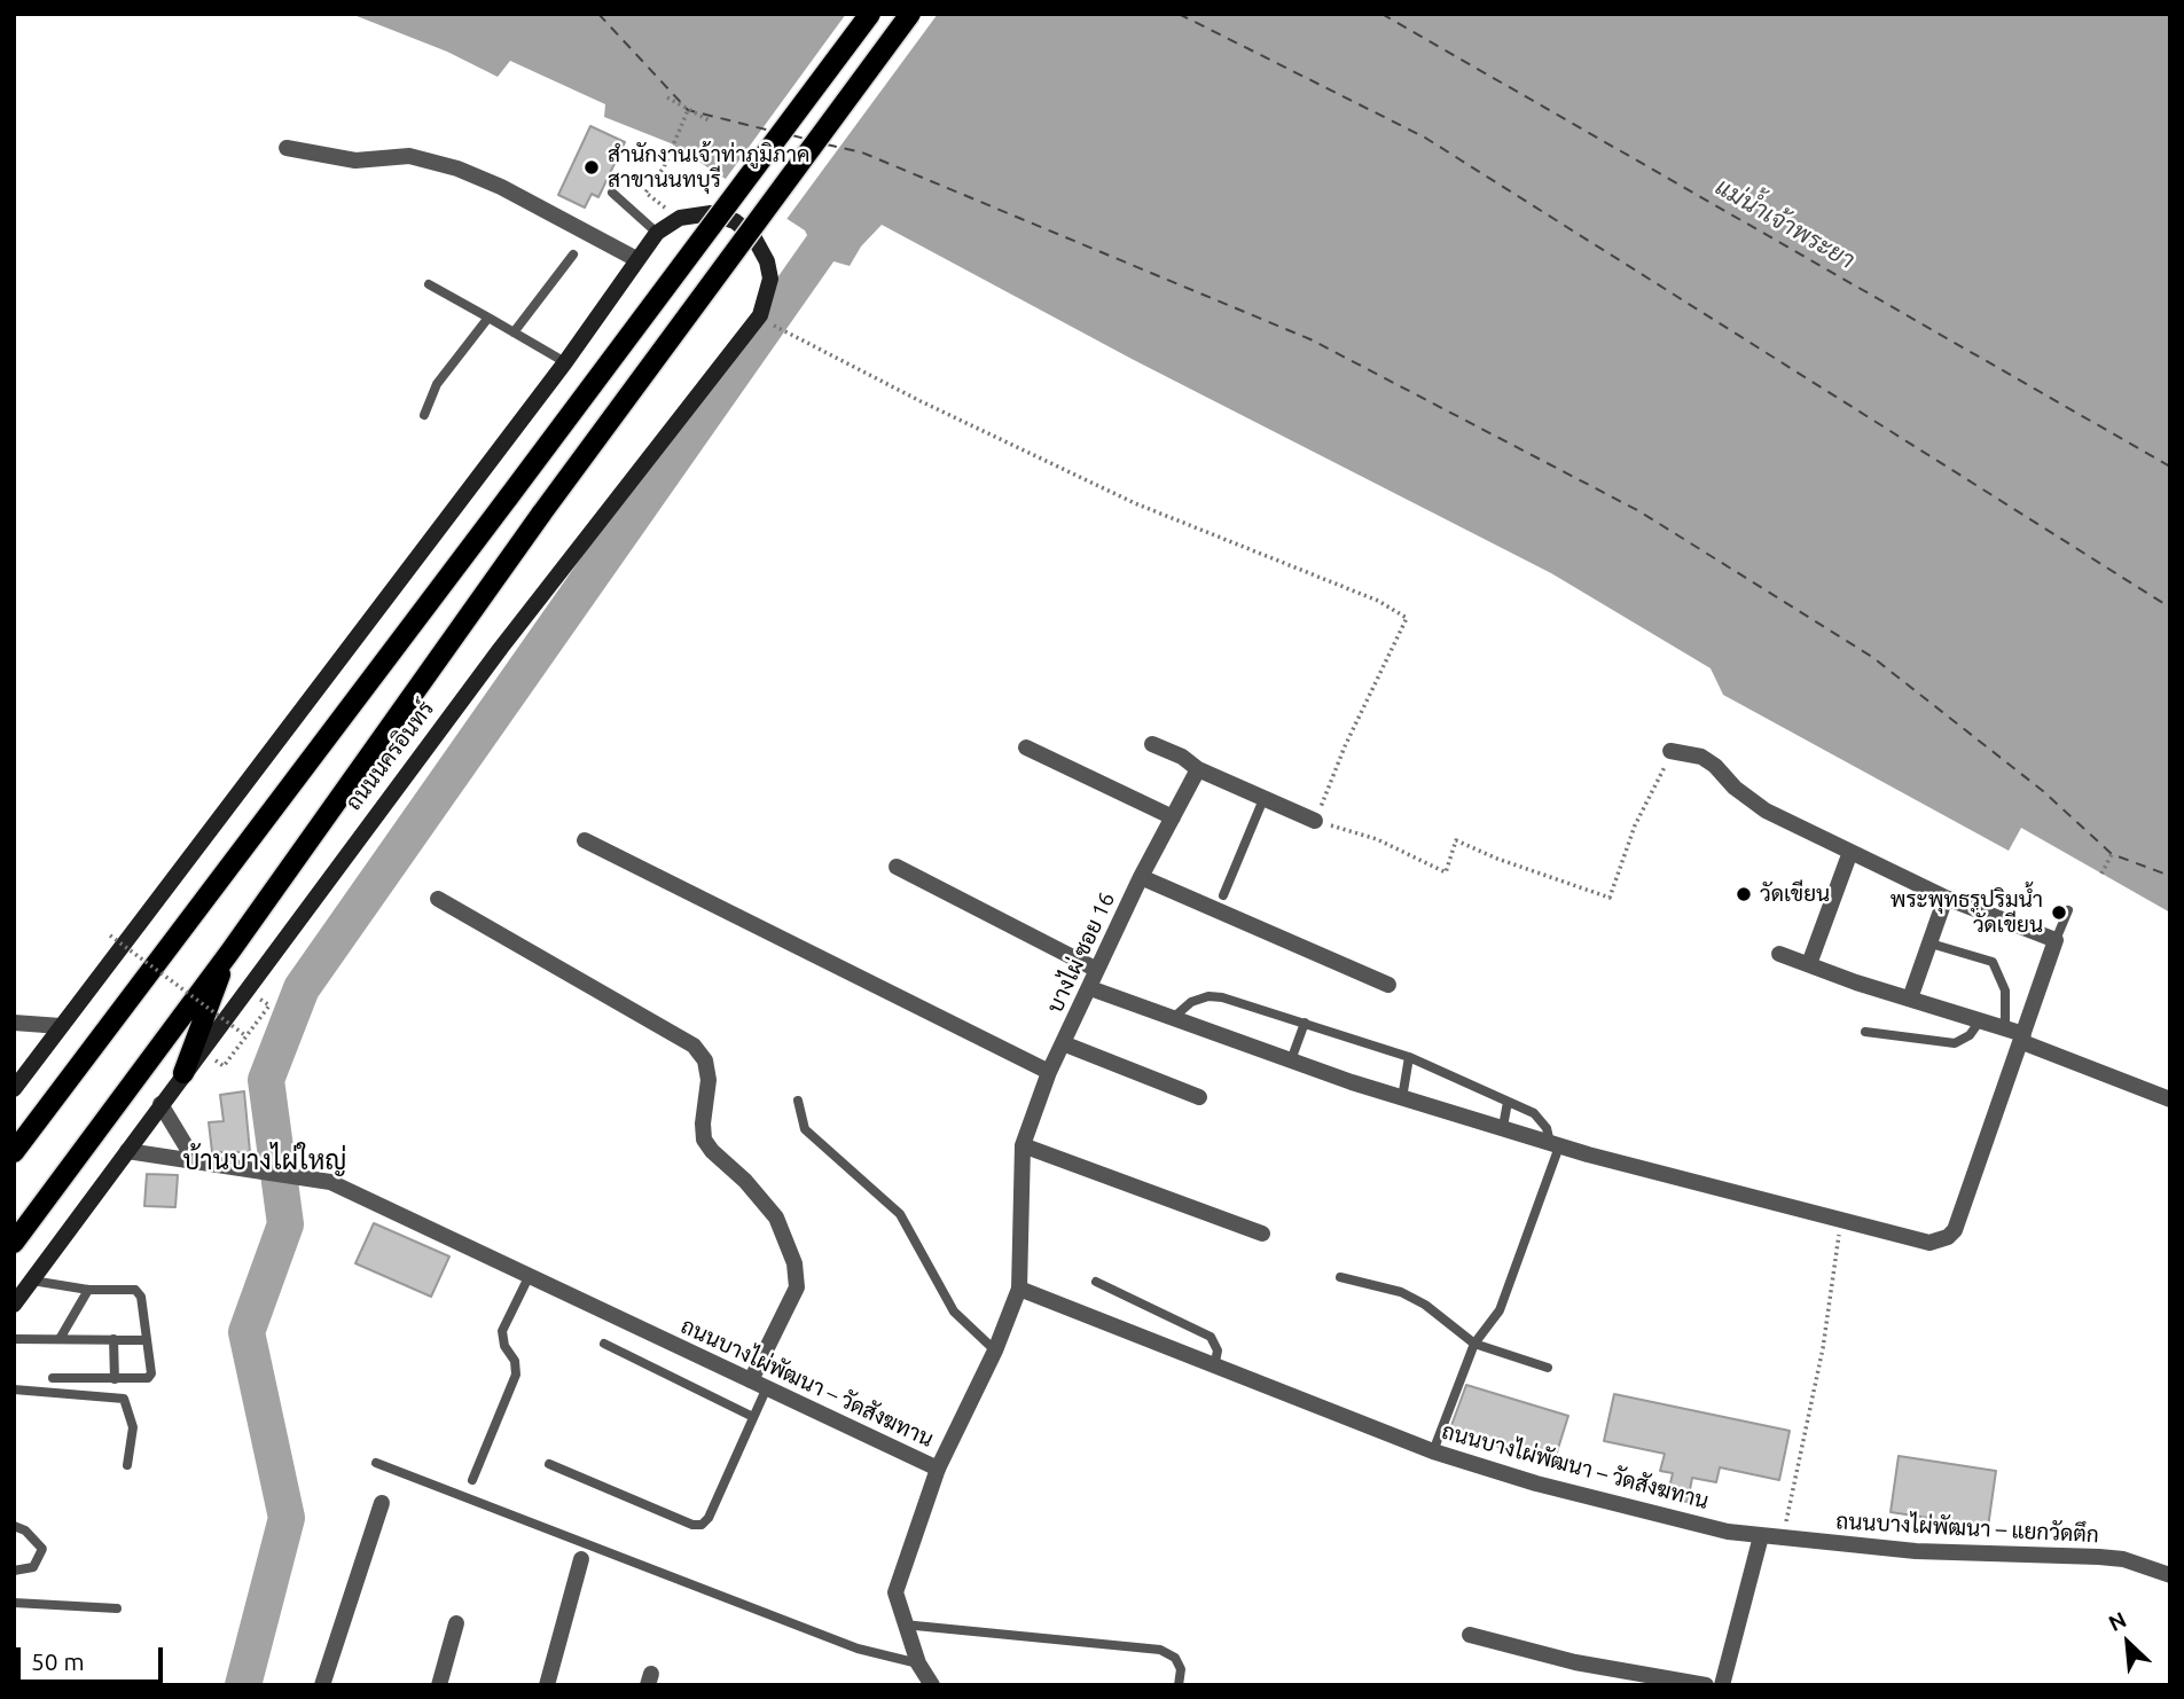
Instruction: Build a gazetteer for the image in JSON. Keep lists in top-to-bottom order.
{
  "streets": {
    "main road": ["ถนนนครอินทร์"],
    "street": ["บางไผ่ ซอย 16", "ถนนบางไผ่พัฒนา – วัดสังฆทาน", "ถนนบางไผ่พัฒนา – แยกวัดตึก"]
  },
  "crossings": [
    ["ถนนนครอินทร์", "ถนนบางไผ่พัฒนา – วัดสังฆทาน"],
    ["บางไผ่ ซอย 16", "ถนนบางไผ่พัฒนา – วัดสังฆทาน"],
    ["ถนนบางไผ่พัฒนา – วัดสังฆทาน", "ถนนบางไผ่พัฒนา – แยกวัดตึก"]
  ],
  "districts": ["บ้านบางไผ่ใหญ่"],
  "water": ["แม่น้ำเจ้าพระยา"],
  "places": ["สำนักงานเจ้าท่าภูมิภาค สาขานนทบุรี", "วัดเขียน", "พระพุทธรูปริมน้ำ วัดเขียน"],
  "scale_bar": "50 m",
  "north": "top left"
}
